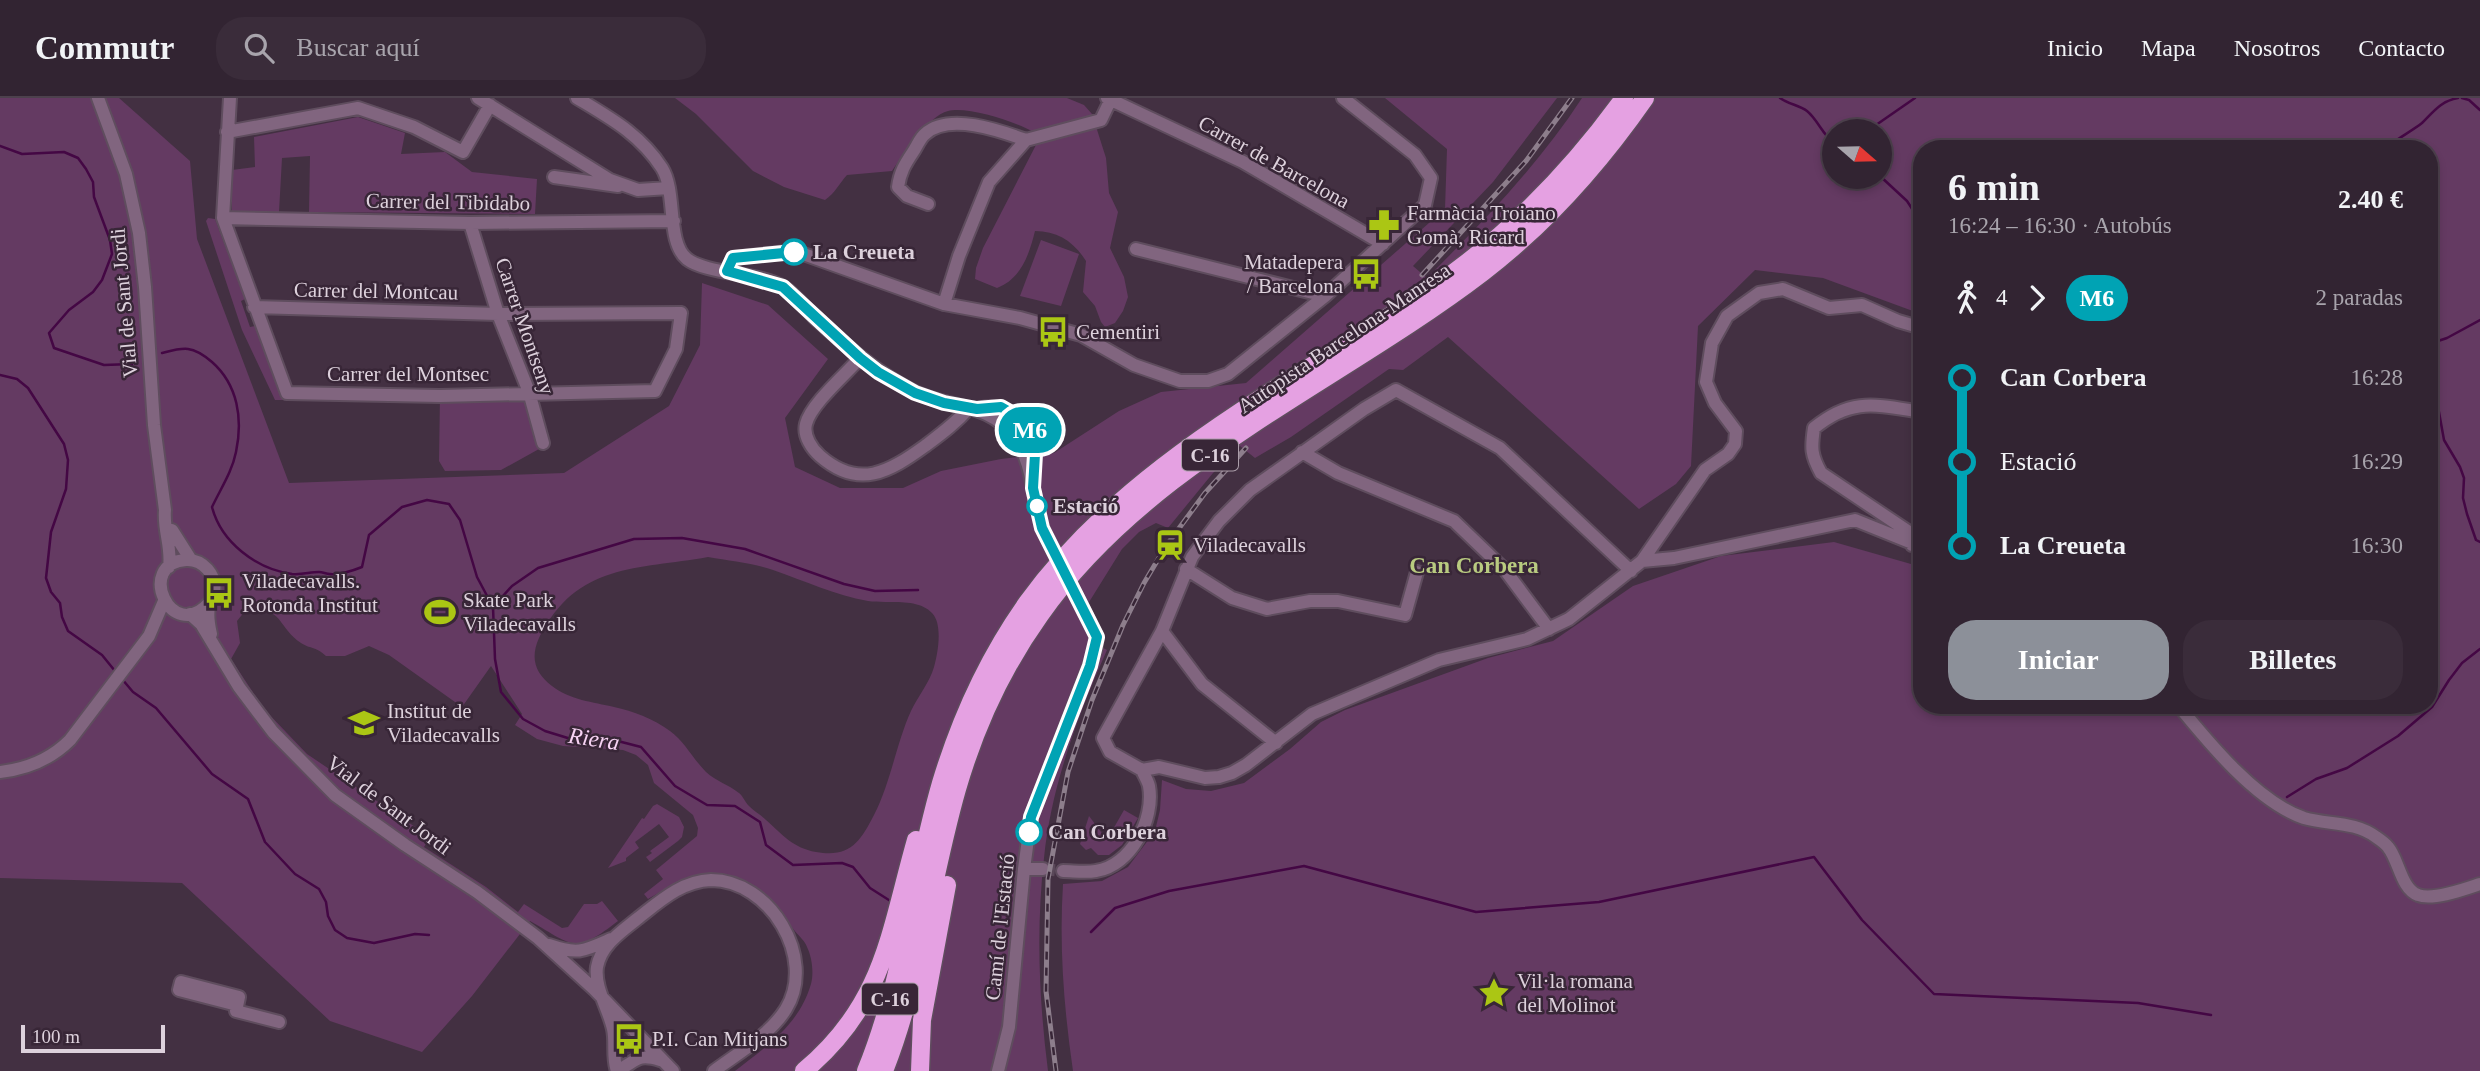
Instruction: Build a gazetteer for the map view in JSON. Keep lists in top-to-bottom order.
{
  "streets": {
    "highway": ["Autopista Barcelona-Manresa", "C-16"],
    "street": [
      "Carrer de Barcelona",
      "Carrer del Tibidabo",
      "Carrer del Montcau",
      "Vial de Sant Jordi",
      "Carrer Montseny",
      "Carrer del Montsec",
      "Camí de l'Estació"
    ]
  },
  "crossings": [
    ["Carrer del Tibidabo", "Carrer Montseny"],
    ["Carrer del Montcau", "Carrer Montseny"],
    ["Carrer del Montcau", "Carrer del Montsec"],
    ["Carrer Montseny", "Carrer del Montsec"]
  ],
  "districts": ["Can Corbera"],
  "water": ["Riera"],
  "places": {
    "pharmacy": ["Farmàcia Troiano Gomà, Ricard"],
    "other": ["La Creueta", "Estació", "Can Corbera"],
    "bus stop": [
      "Matadepera / Barcelona",
      "Cementiri",
      "Viladecavalls. Rotonda Institut",
      "P.I. Can Mitjans"
    ],
    "station": ["Viladecavalls"],
    "sports": ["Skate Park Viladecavalls"],
    "school or university": ["Institut de Viladecavalls"],
    "place": ["Vil·la romana del Molinot"]
  },
  "lines": ["bus line M6"],
  "scale_bar": "100 m",
  "north": "right",
  "page": {
    "header": "Commutr",
    "search": "Buscar aquí",
    "nav": [
      "Inicio",
      "Mapa",
      "Nosotros",
      "Contacto"
    ],
    "on_map": "M6",
    "heading": ["6 min", "16:24 – 16:30 · Autobús", "2.40 €"],
    "legs": ["4", "M6", "2 paradas"],
    "list": [
      {
        "name": "Can Corbera",
        "value": "16:28"
      },
      {
        "name": "Estació",
        "value": "16:29"
      },
      {
        "name": "La Creueta",
        "value": "16:30"
      }
    ],
    "buttons": ["Iniciar", "Billetes"],
    "scale": "100 m"
  }
}
